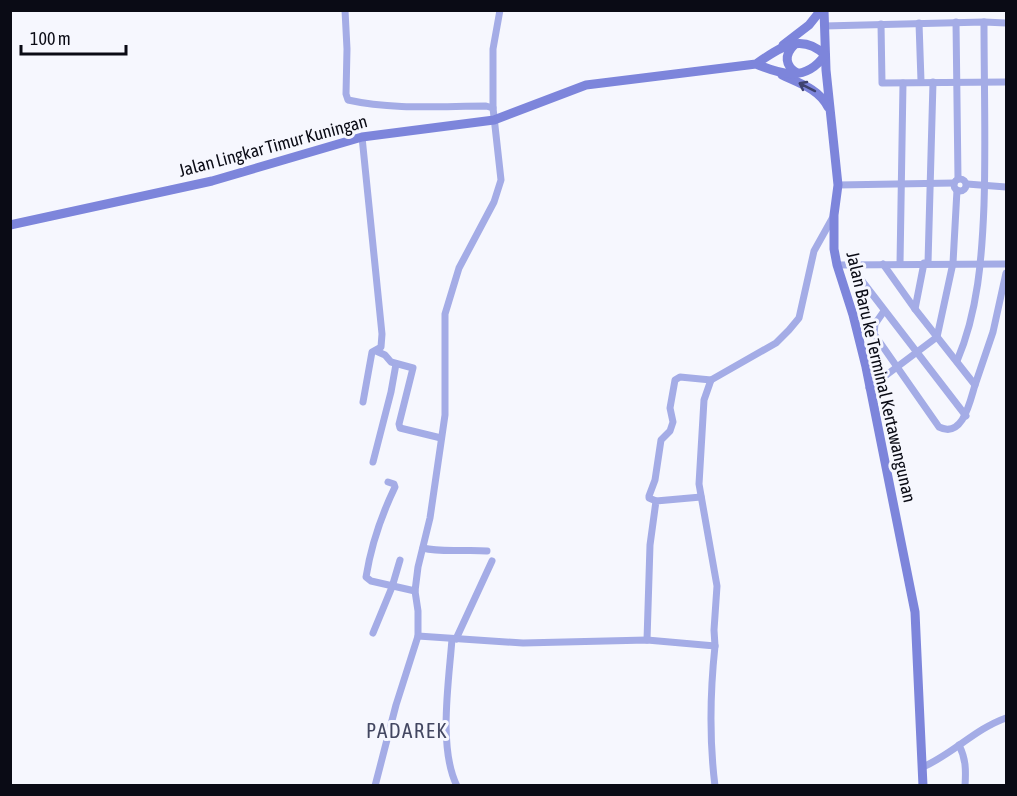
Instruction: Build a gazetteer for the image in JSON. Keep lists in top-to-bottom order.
{
  "streets": {
    "main road": ["Jalan Lingkar Timur Kuningan", "Jalan Baru ke Terminal Kertawangunan"]
  },
  "crossings": [
    ["Jalan Lingkar Timur Kuningan", "Jalan Baru ke Terminal Kertawangunan"]
  ],
  "districts": ["PADAREK"],
  "scale_bar": "100 m"
}
